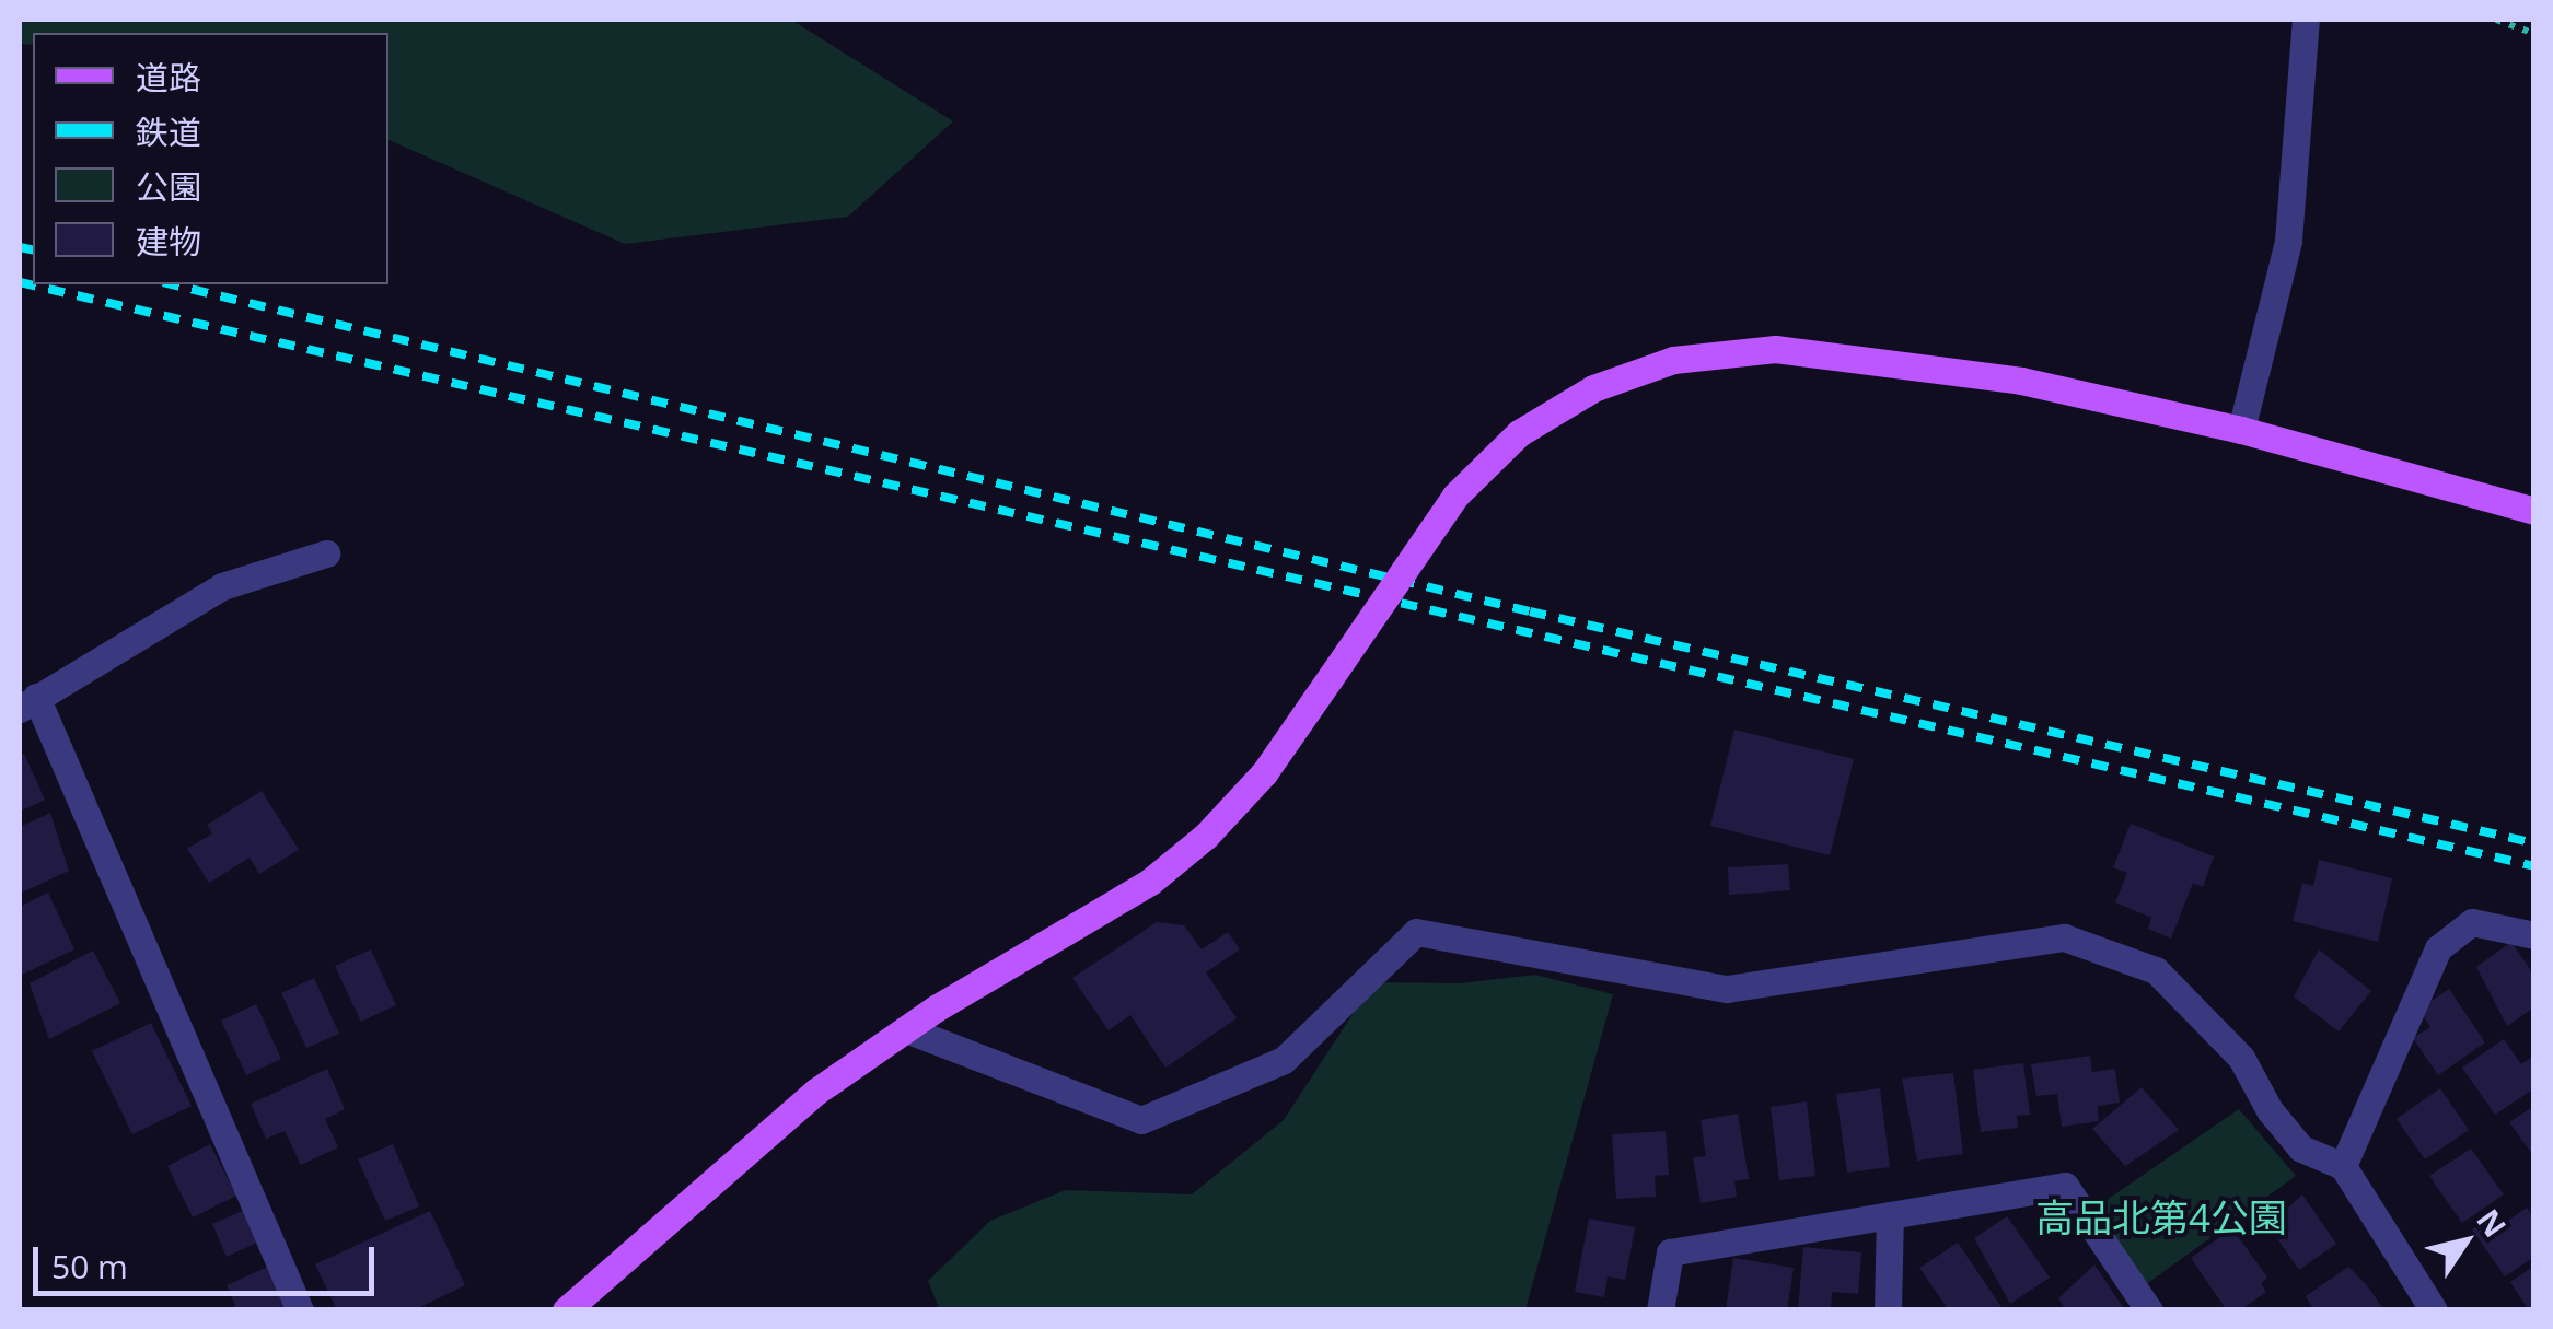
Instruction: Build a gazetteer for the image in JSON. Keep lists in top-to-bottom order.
{
  "parks": ["高品北第4公園"],
  "legend": [
    "道路",
    "鉄道",
    "公園",
    "建物"
  ],
  "scale_bar": "50 m",
  "north": "top right"
}
